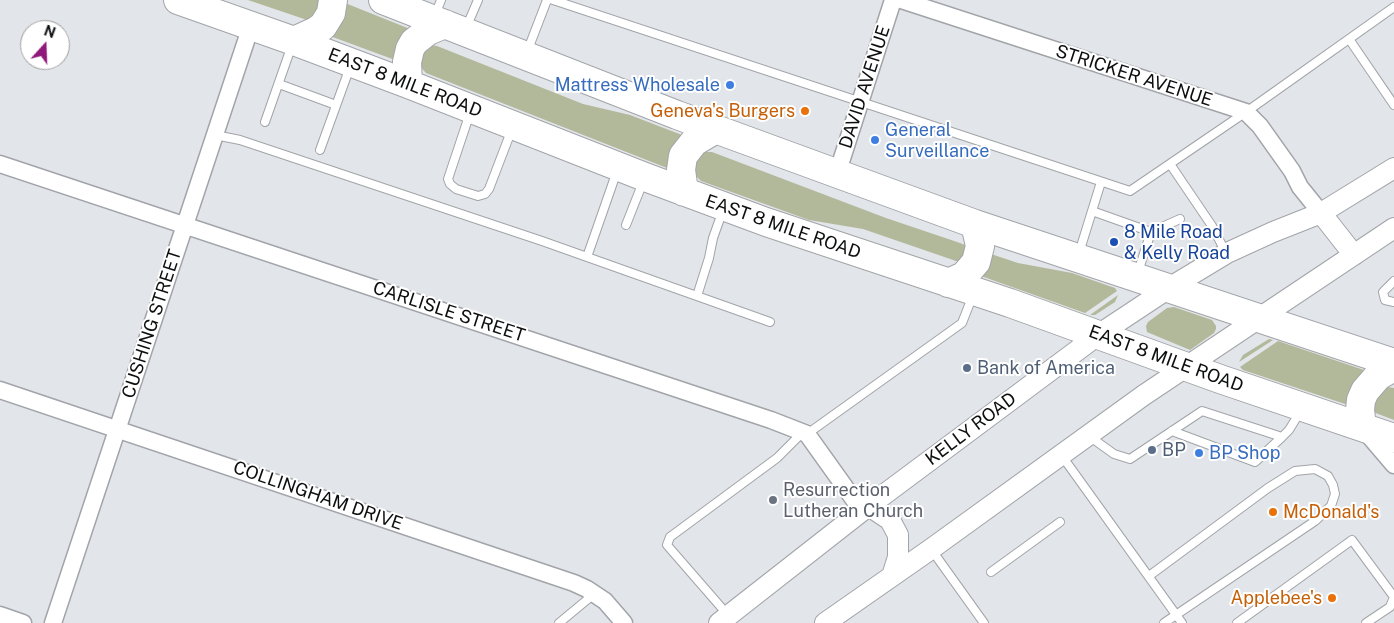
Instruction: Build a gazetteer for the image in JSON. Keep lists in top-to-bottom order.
{
  "streets": {
    "highway": ["EAST 8 MILE ROAD"],
    "street": [
      "STRICKER AVENUE",
      "DAVID AVENUE",
      "CARLISLE STREET",
      "CUSHING STREET",
      "KELLY ROAD",
      "COLLINGHAM DRIVE"
    ]
  },
  "crossings": [
    ["STRICKER AVENUE", "KELLY ROAD"],
    ["EAST 8 MILE ROAD", "CUSHING STREET"],
    ["EAST 8 MILE ROAD", "KELLY ROAD"],
    ["CARLISLE STREET", "CUSHING STREET"],
    ["CUSHING STREET", "COLLINGHAM DRIVE"]
  ],
  "places": [
    "Mattress Wholesale",
    "Geneva's Burgers",
    "General Surveillance",
    "8 Mile Road & Kelly Road",
    "Bank of America",
    "BP",
    "BP Shop",
    "Resurrection Lutheran Church",
    "McDonald's",
    "Applebee's"
  ],
  "north": "top"
}
